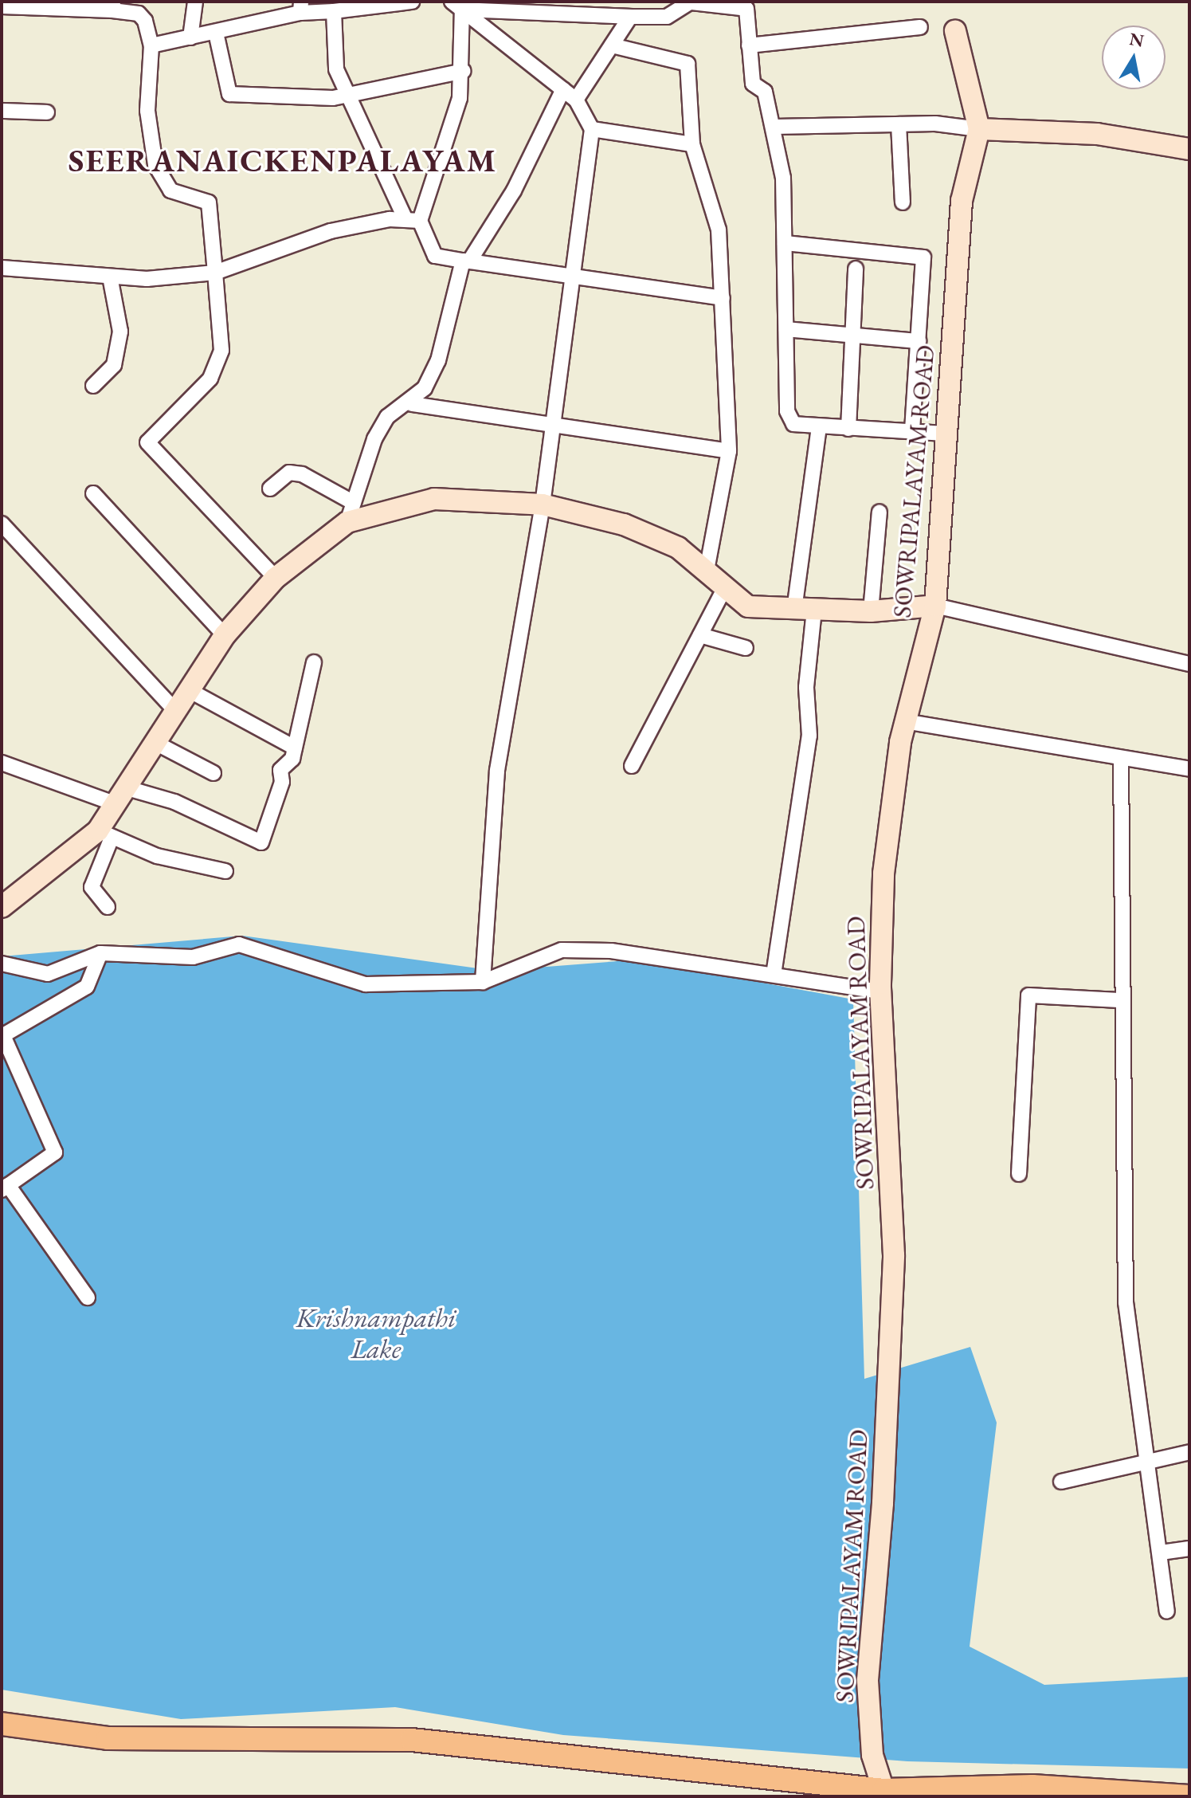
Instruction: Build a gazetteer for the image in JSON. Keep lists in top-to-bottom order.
{
  "streets": {
    "street": ["SOWRIPALAYAM ROAD"]
  },
  "districts": ["SEERANAICKENPALAYAM"],
  "water": ["Krishnampathi Lake"],
  "north": "top"
}
